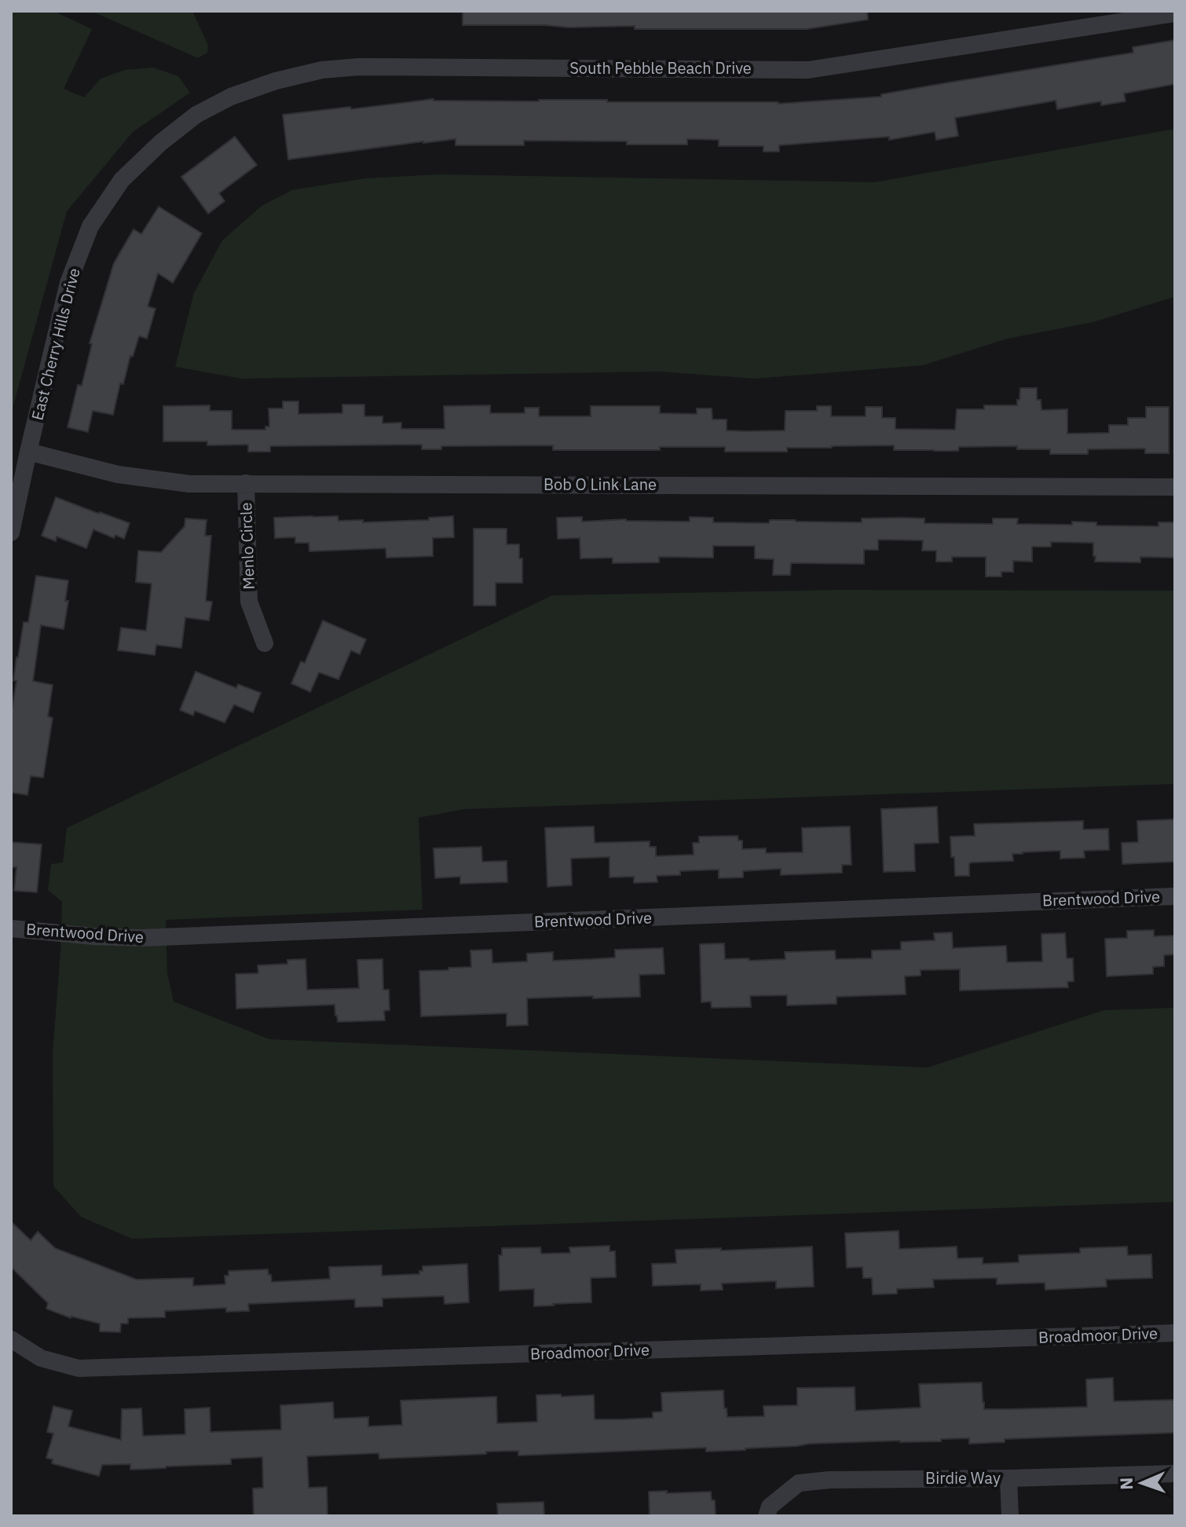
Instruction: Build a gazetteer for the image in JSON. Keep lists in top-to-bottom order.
{
  "streets": {
    "street": [
      "South Pebble Beach Drive",
      "East Cherry Hills Drive",
      "Bob O Link Lane",
      "Menlo Circle",
      "Brentwood Drive",
      "Broadmoor Drive",
      "Birdie Way"
    ]
  },
  "crossings": [
    ["South Pebble Beach Drive", "East Cherry Hills Drive"],
    ["East Cherry Hills Drive", "Bob O Link Lane"],
    ["Bob O Link Lane", "Menlo Circle"]
  ],
  "north": "left"
}
